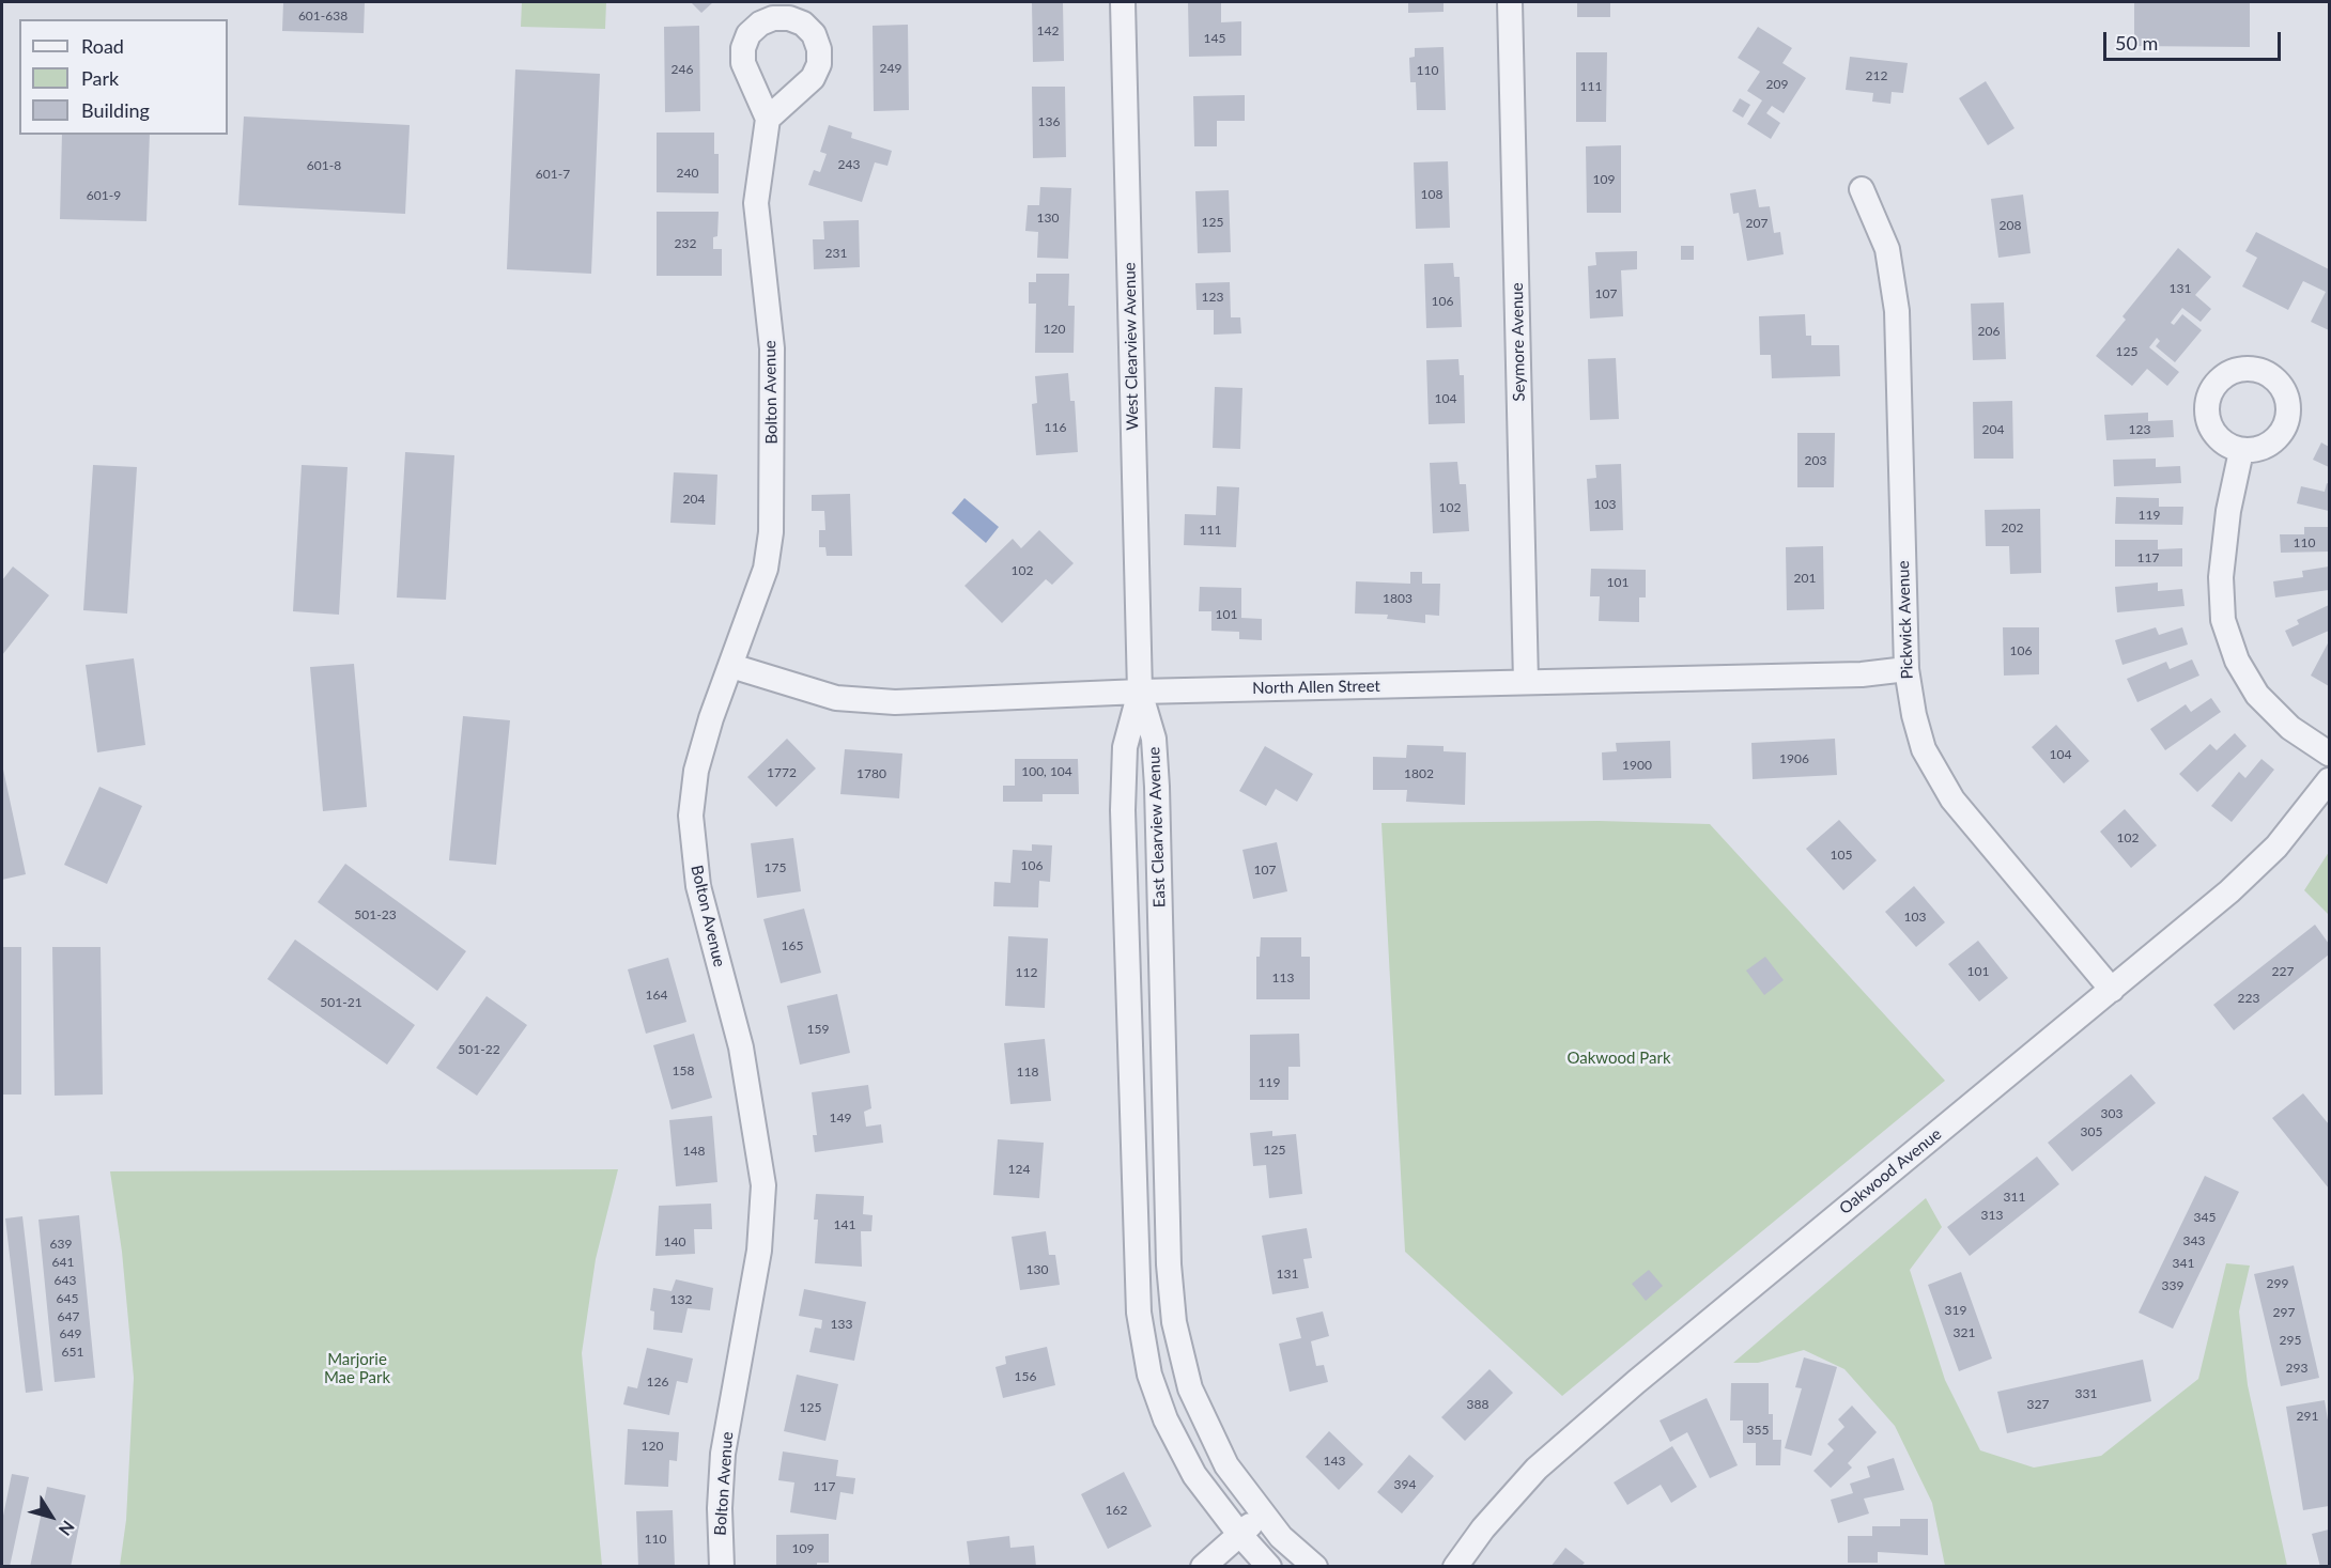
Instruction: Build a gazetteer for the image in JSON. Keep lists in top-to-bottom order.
{
  "streets": {
    "street": [
      "Seymore Avenue",
      "West Clearview Avenue",
      "Bolton Avenue",
      "Pickwick Avenue",
      "North Allen Street",
      "East Clearview Avenue",
      "Oakwood Avenue"
    ]
  },
  "crossings": [
    ["Seymore Avenue", "North Allen Street"],
    ["West Clearview Avenue", "North Allen Street"],
    ["West Clearview Avenue", "East Clearview Avenue"],
    ["Bolton Avenue", "North Allen Street"],
    ["Pickwick Avenue", "North Allen Street"],
    ["Pickwick Avenue", "Oakwood Avenue"],
    ["North Allen Street", "East Clearview Avenue"]
  ],
  "parks": ["Oakwood Park", "Marjorie Mae Park"],
  "house_numbers": [
    "601-638",
    "142",
    "145",
    "249",
    "246",
    "110",
    "212",
    "209",
    "111",
    "136",
    "243",
    "601-8",
    "240",
    "601-7",
    "109",
    "108",
    "601-9",
    "130",
    "125",
    "207",
    "208",
    "232",
    "231",
    "131",
    "107",
    "123",
    "106",
    "120",
    "206",
    "125",
    "104",
    "116",
    "204",
    "123",
    "203",
    "204",
    "103",
    "102",
    "119",
    "202",
    "111",
    "110",
    "117",
    "102",
    "201",
    "101",
    "1803",
    "101",
    "106",
    "104",
    "1906",
    "1900",
    "100, 104",
    "1772",
    "1780",
    "1802",
    "102",
    "105",
    "106",
    "175",
    "107",
    "501-23",
    "103",
    "165",
    "101",
    "227",
    "112",
    "113",
    "164",
    "223",
    "501-21",
    "159",
    "501-22",
    "158",
    "118",
    "119",
    "303",
    "149",
    "305",
    "125",
    "148",
    "124",
    "311",
    "313",
    "345",
    "141",
    "343",
    "140",
    "639",
    "641",
    "341",
    "130",
    "131",
    "643",
    "299",
    "339",
    "645",
    "132",
    "319",
    "297",
    "647",
    "133",
    "321",
    "649",
    "295",
    "651",
    "293",
    "156",
    "126",
    "331",
    "388",
    "327",
    "125",
    "291",
    "355",
    "120",
    "143",
    "394",
    "117",
    "162",
    "110",
    "109"
  ],
  "legend": ["Road", "Park", "Building"],
  "scale_bar": "50 m",
  "north": "bottom right"
}
